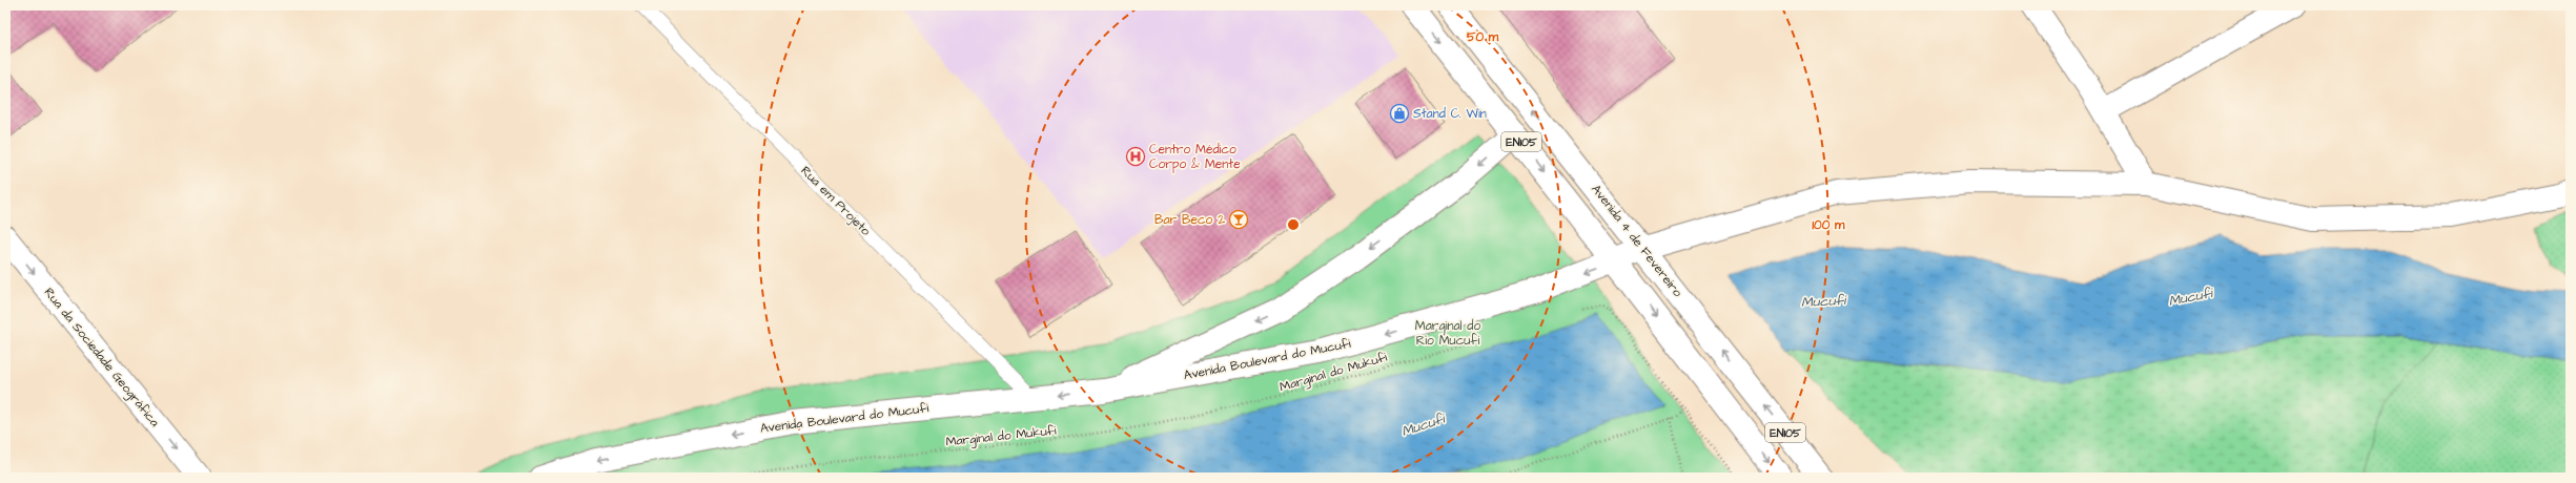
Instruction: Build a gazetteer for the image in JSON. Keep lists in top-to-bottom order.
{
  "streets": {
    "street": [
      "EN105",
      "Avenida 4 de Fevereiro",
      "Rua da Sociedade Geográfica",
      "Avenida Boulevard do Mucufi"
    ],
    "lane": ["Rua em Projeto"],
    "path": ["Marginal do Mukufi"]
  },
  "crossings": [
    ["EN105", "Avenida Boulevard do Mucufi"],
    ["Rua em Projeto", "Avenida Boulevard do Mucufi"],
    ["Avenida 4 de Fevereiro", "Avenida Boulevard do Mucufi"]
  ],
  "one_way": ["Rua da Sociedade Geográfica", "Avenida Boulevard do Mucufi"],
  "water": ["Mucufi"],
  "parks": ["Marginal do Rio Mucufi"],
  "places": {
    "shop": ["Stand C. Win"],
    "hospital": ["Centro Médico Corpo & Mente"],
    "bar": ["Bar Beco 2"]
  },
  "rings": ["50 m", "100 m"]
}
